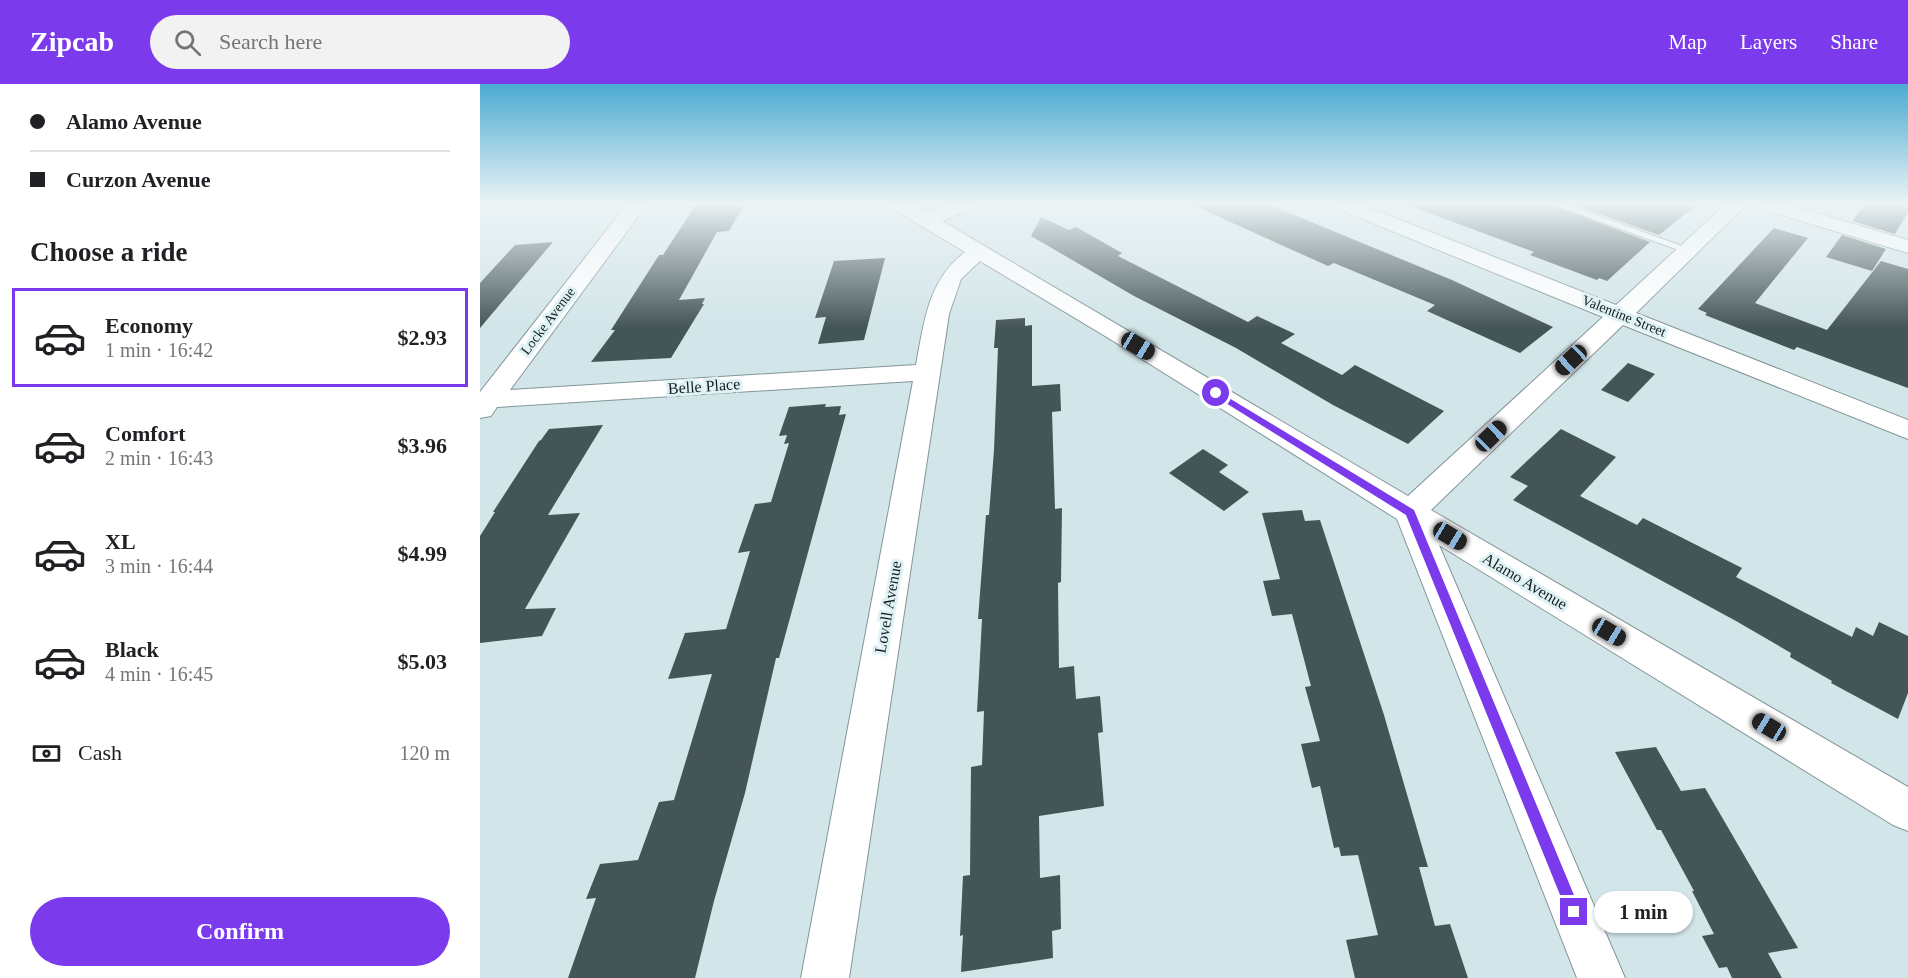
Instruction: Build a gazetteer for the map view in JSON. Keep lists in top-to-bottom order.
{
  "streets": {
    "street": [
      "Valentine Street",
      "Locke Avenue",
      "Belle Place",
      "Alamo Avenue",
      "Lovell Avenue"
    ]
  },
  "crossings": [
    ["Locke Avenue", "Belle Place"],
    ["Belle Place", "Lovell Avenue"],
    ["Alamo Avenue", "Lovell Avenue"]
  ],
  "page": {
    "header": "Zipcab",
    "search": "Search here",
    "nav": ["Map", "Layers", "Share"],
    "banner": ["Alamo Avenue", "Curzon Avenue"],
    "heading": "Choose a ride",
    "list": [
      {
        "name": "Economy",
        "note": "1 min · 16:42",
        "value": "$2.93"
      },
      {
        "name": "Comfort",
        "note": "2 min · 16:43",
        "value": "$3.96"
      },
      {
        "name": "XL",
        "note": "3 min · 16:44",
        "value": "$4.99"
      },
      {
        "name": "Black",
        "note": "4 min · 16:45",
        "value": "$5.03"
      }
    ],
    "pay": ["Cash", "120 m"],
    "buttons": "Confirm",
    "bubble": "1 min"
  }
}
